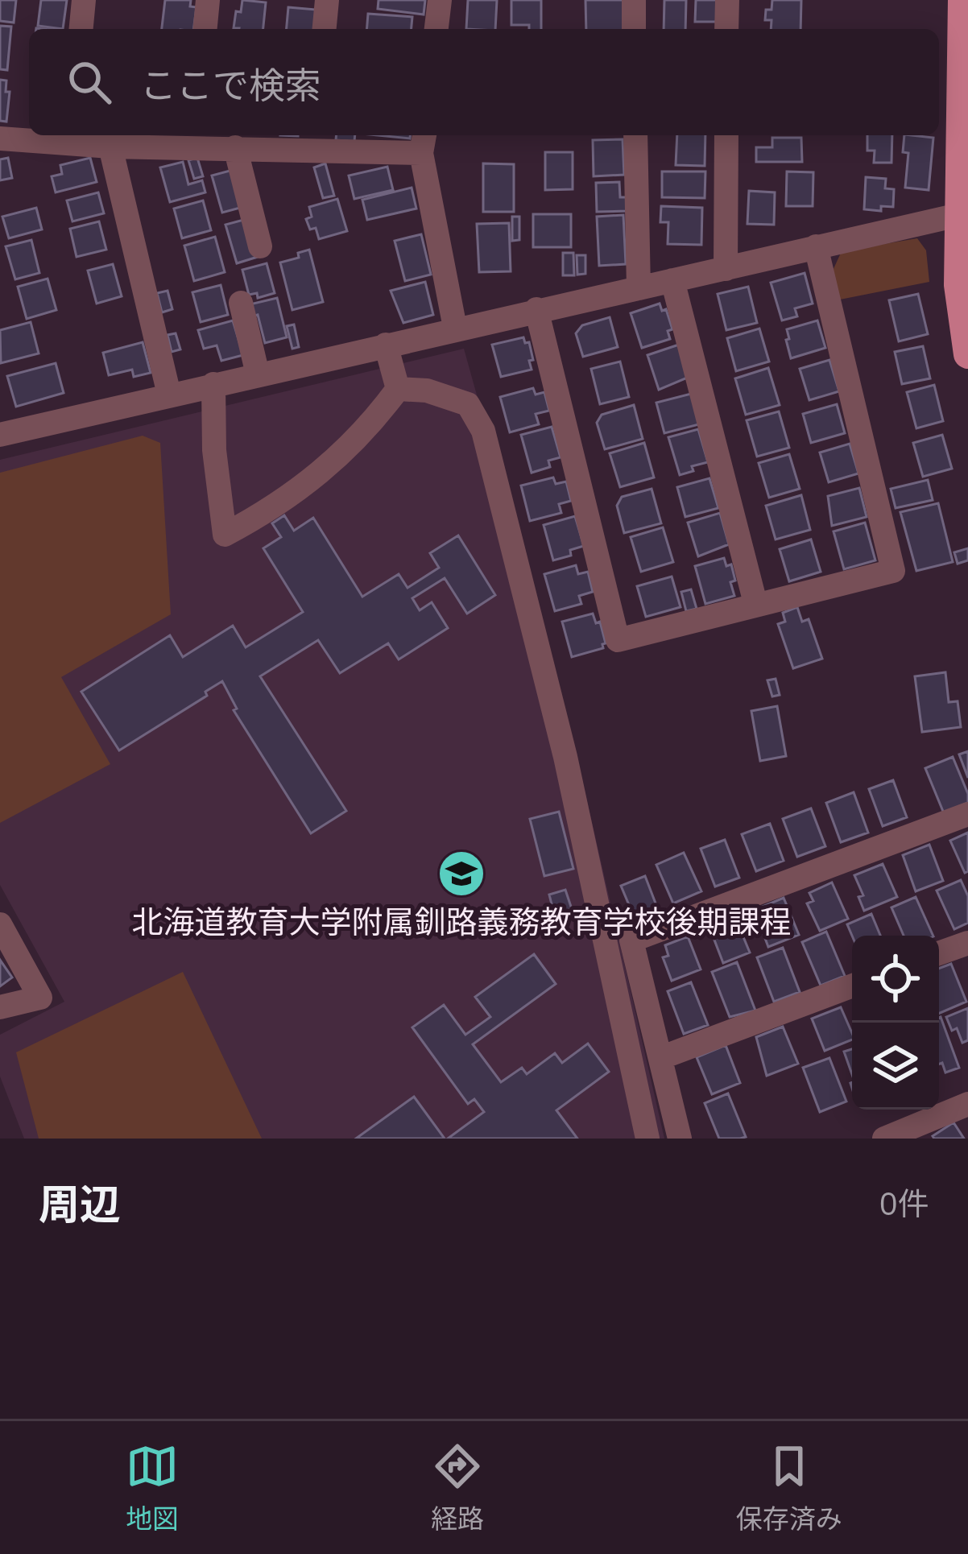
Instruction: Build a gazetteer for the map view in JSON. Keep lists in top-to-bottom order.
{
  "places": {
    "school or university": ["北海道教育大学附属釧路義務教育学校後期課程"]
  },
  "page": {
    "search": "ここで検索",
    "heading": ["周辺", "0件"],
    "nav": ["地図", "経路", "保存済み"]
  }
}
